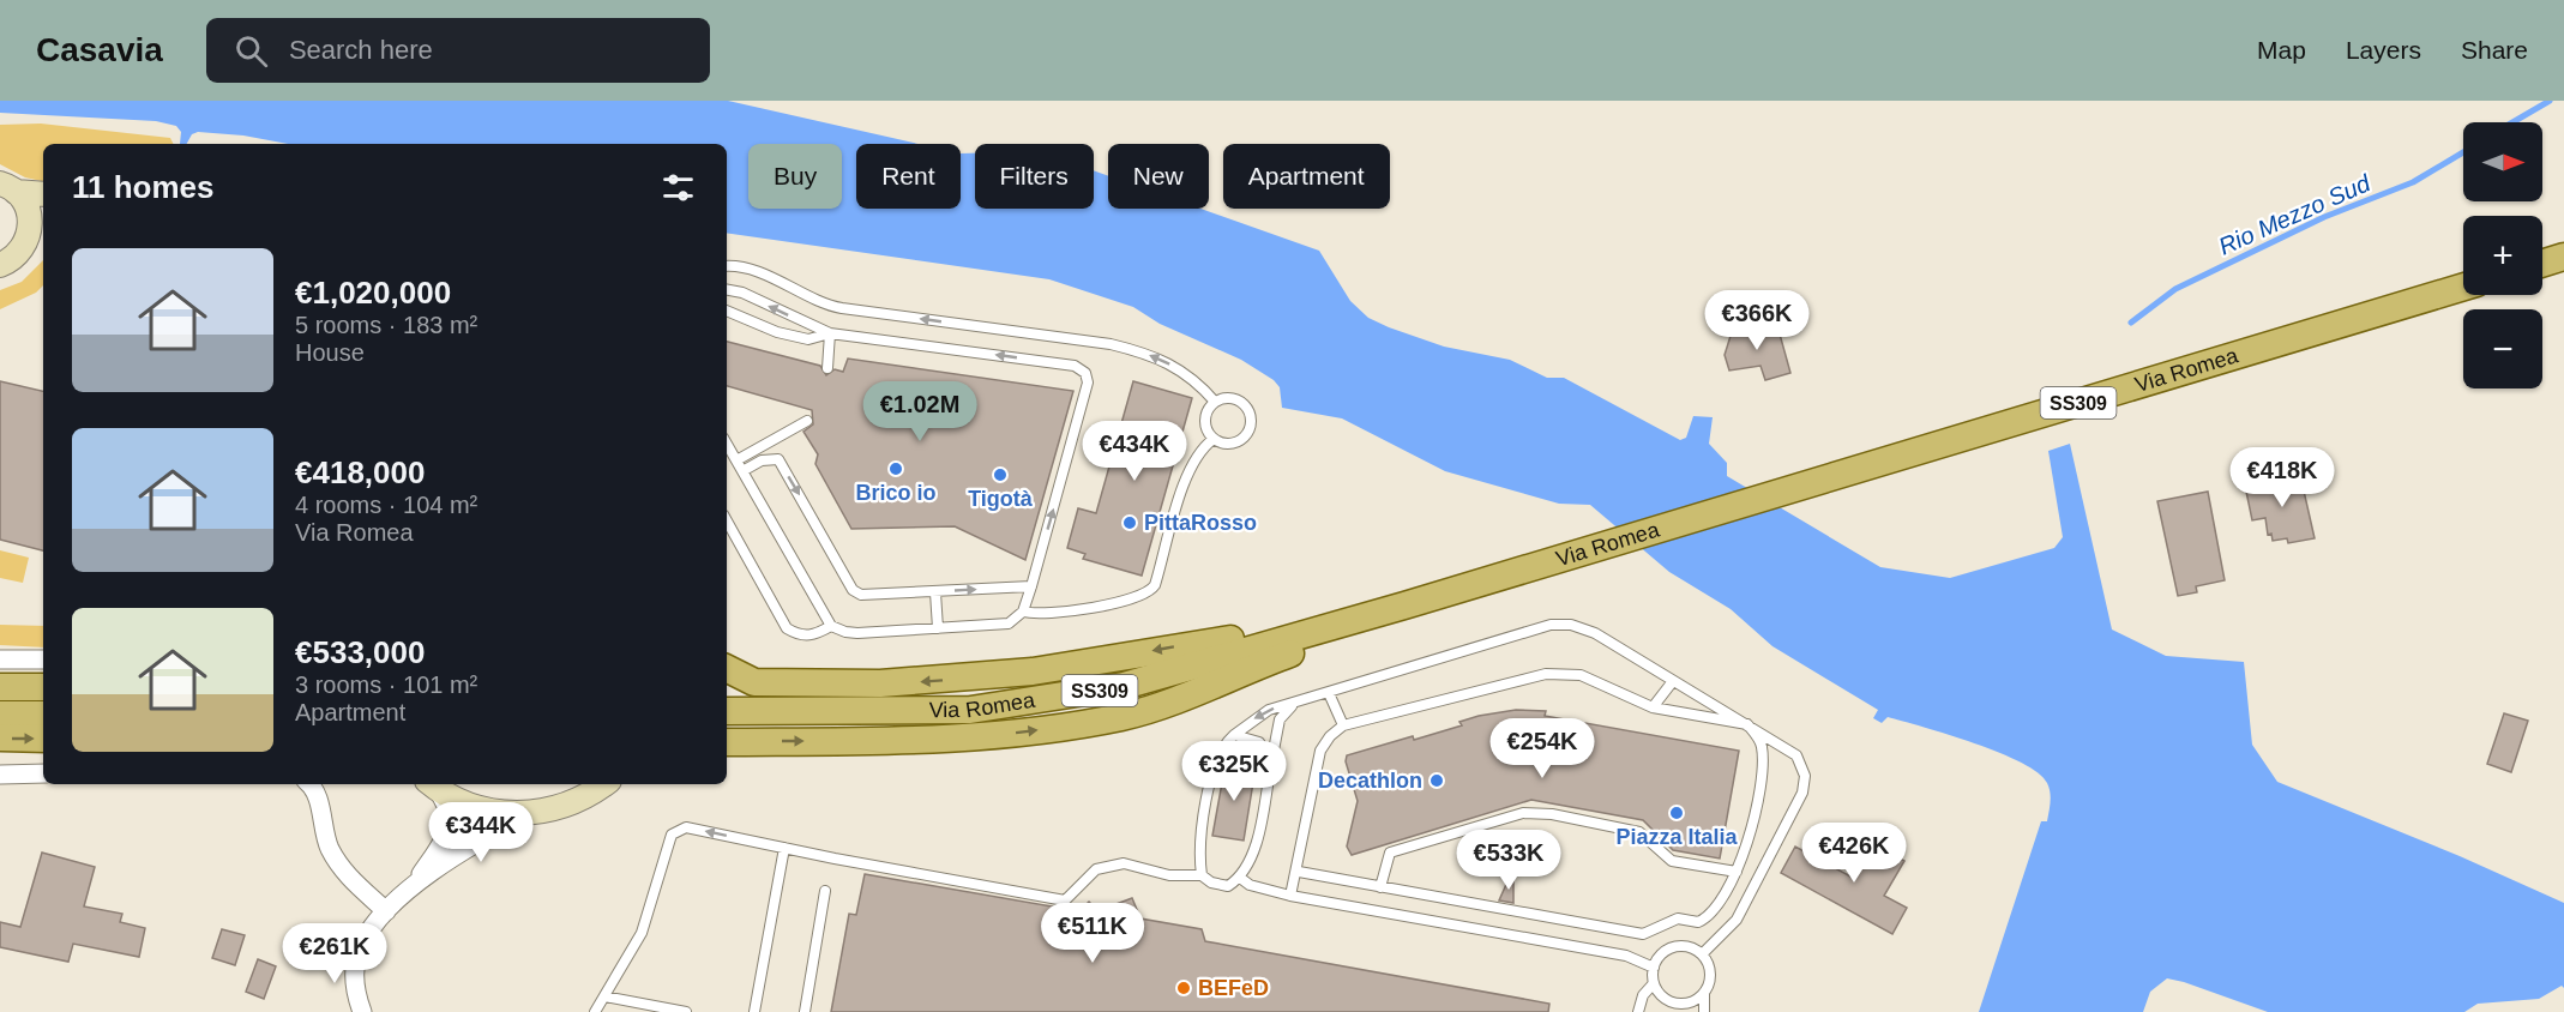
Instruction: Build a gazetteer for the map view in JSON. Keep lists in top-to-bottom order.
{
  "streets": {
    "main road": ["Via Romea", "SS309"]
  },
  "water": ["Rio Mezzo Sud"],
  "places": [
    "Brico io",
    "Tigotà",
    "PittaRosso",
    "Decathlon",
    "Piazza Italia",
    "BEFeD"
  ],
  "north": "right",
  "page": {
    "header": "Casavia",
    "search": "Search here",
    "nav": ["Map", "Layers", "Share"],
    "map_buttons": ["+", "−"],
    "chip": [
      "Buy",
      "Rent",
      "Filters",
      "New",
      "Apartment"
    ],
    "heading": "11 homes",
    "list": [
      {
        "name": "€1,020,000",
        "note": "5 rooms · 183 m² · House"
      },
      {
        "name": "€418,000",
        "note": "4 rooms · 104 m² · Via Romea"
      },
      {
        "name": "€533,000",
        "note": "3 rooms · 101 m² · Apartment"
      }
    ],
    "price": [
      "€366K",
      "€1.02M",
      "€434K",
      "€418K",
      "€254K",
      "€325K",
      "€344K",
      "€426K",
      "€533K",
      "€511K",
      "€261K"
    ]
  }
}
